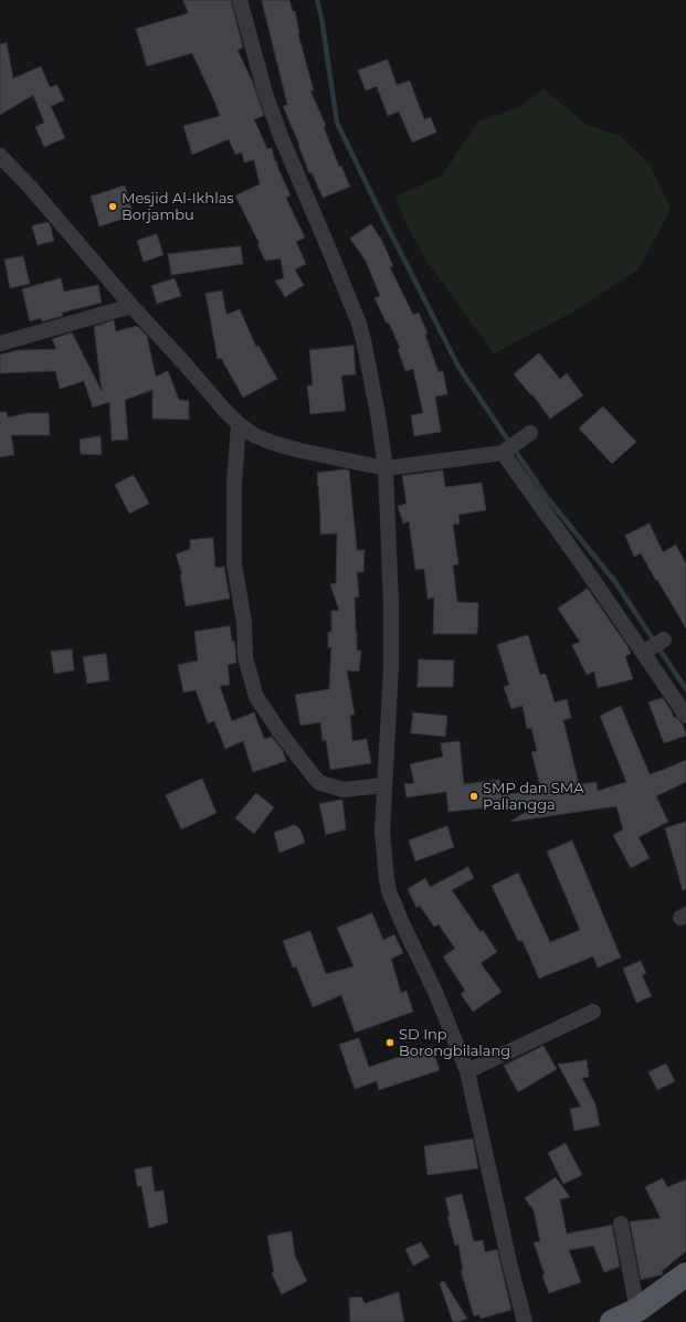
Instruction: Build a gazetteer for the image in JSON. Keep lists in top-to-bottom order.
{
  "places": ["Mesjid Al-Ikhlas Borjambu", "SMP dan SMA Pallangga", "SD Inp Borongbilalang"]
}
